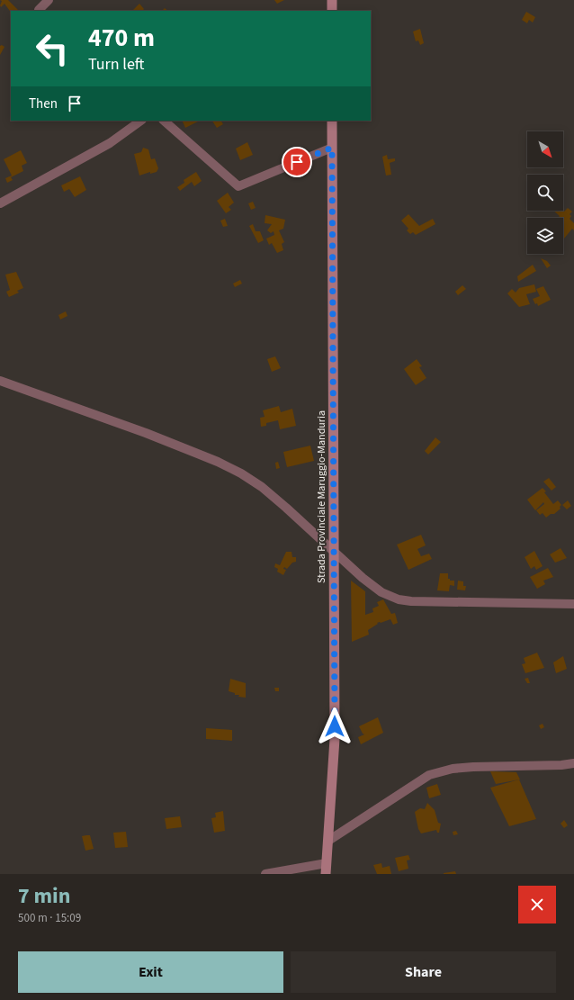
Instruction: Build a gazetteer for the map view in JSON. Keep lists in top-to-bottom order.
{
  "streets": {
    "main road": ["Strada Provinciale Maruggio-Manduria"]
  },
  "north": "bottom right",
  "page": {
    "turn": ["470 m", "Turn left"],
    "then": "Then",
    "heading": ["7 min", "500 m · 15:09"],
    "buttons": ["Exit", "Share"]
  }
}
